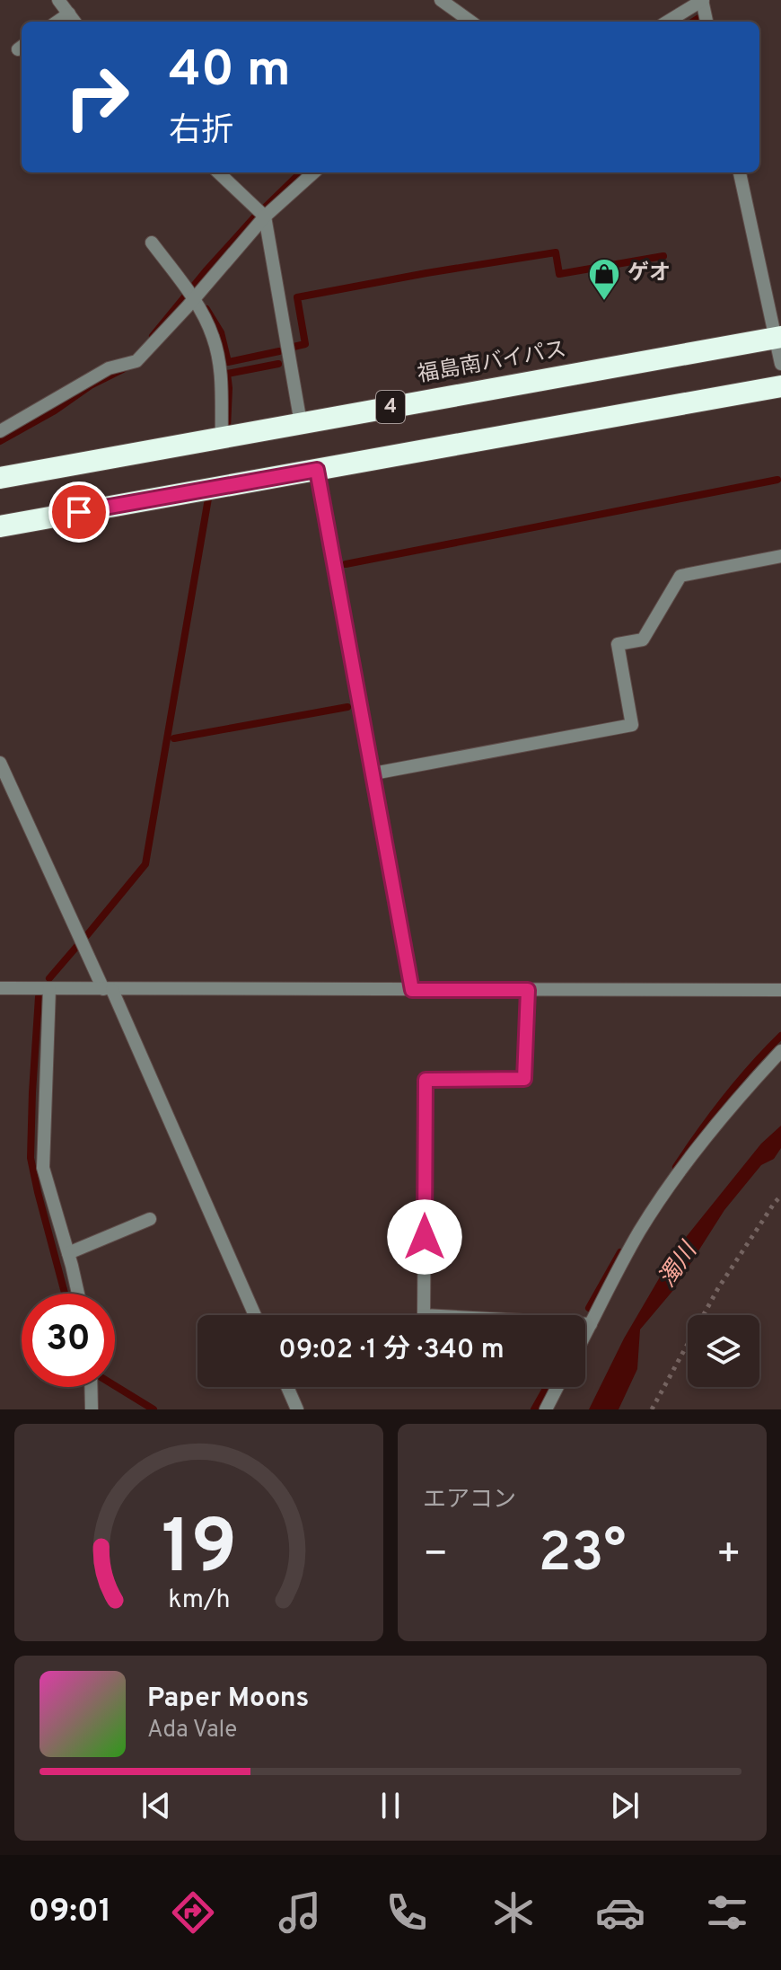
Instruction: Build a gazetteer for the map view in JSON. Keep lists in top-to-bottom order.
{
  "streets": {
    "highway": ["福島南バイパス", "4"]
  },
  "water": ["濁川"],
  "places": {
    "shop": ["ゲオ"]
  },
  "page": {
    "turn": ["40 m", "右折"],
    "limit": "30",
    "trip": "09:02 · 1 分 · 340 m",
    "tile": "エアコン",
    "heat": ["−", "23°", "+"],
    "song": ["Paper Moons", "Ada Vale"],
    "tabs": "09:01",
    "gauge": ["19", "km/h"]
  }
}
